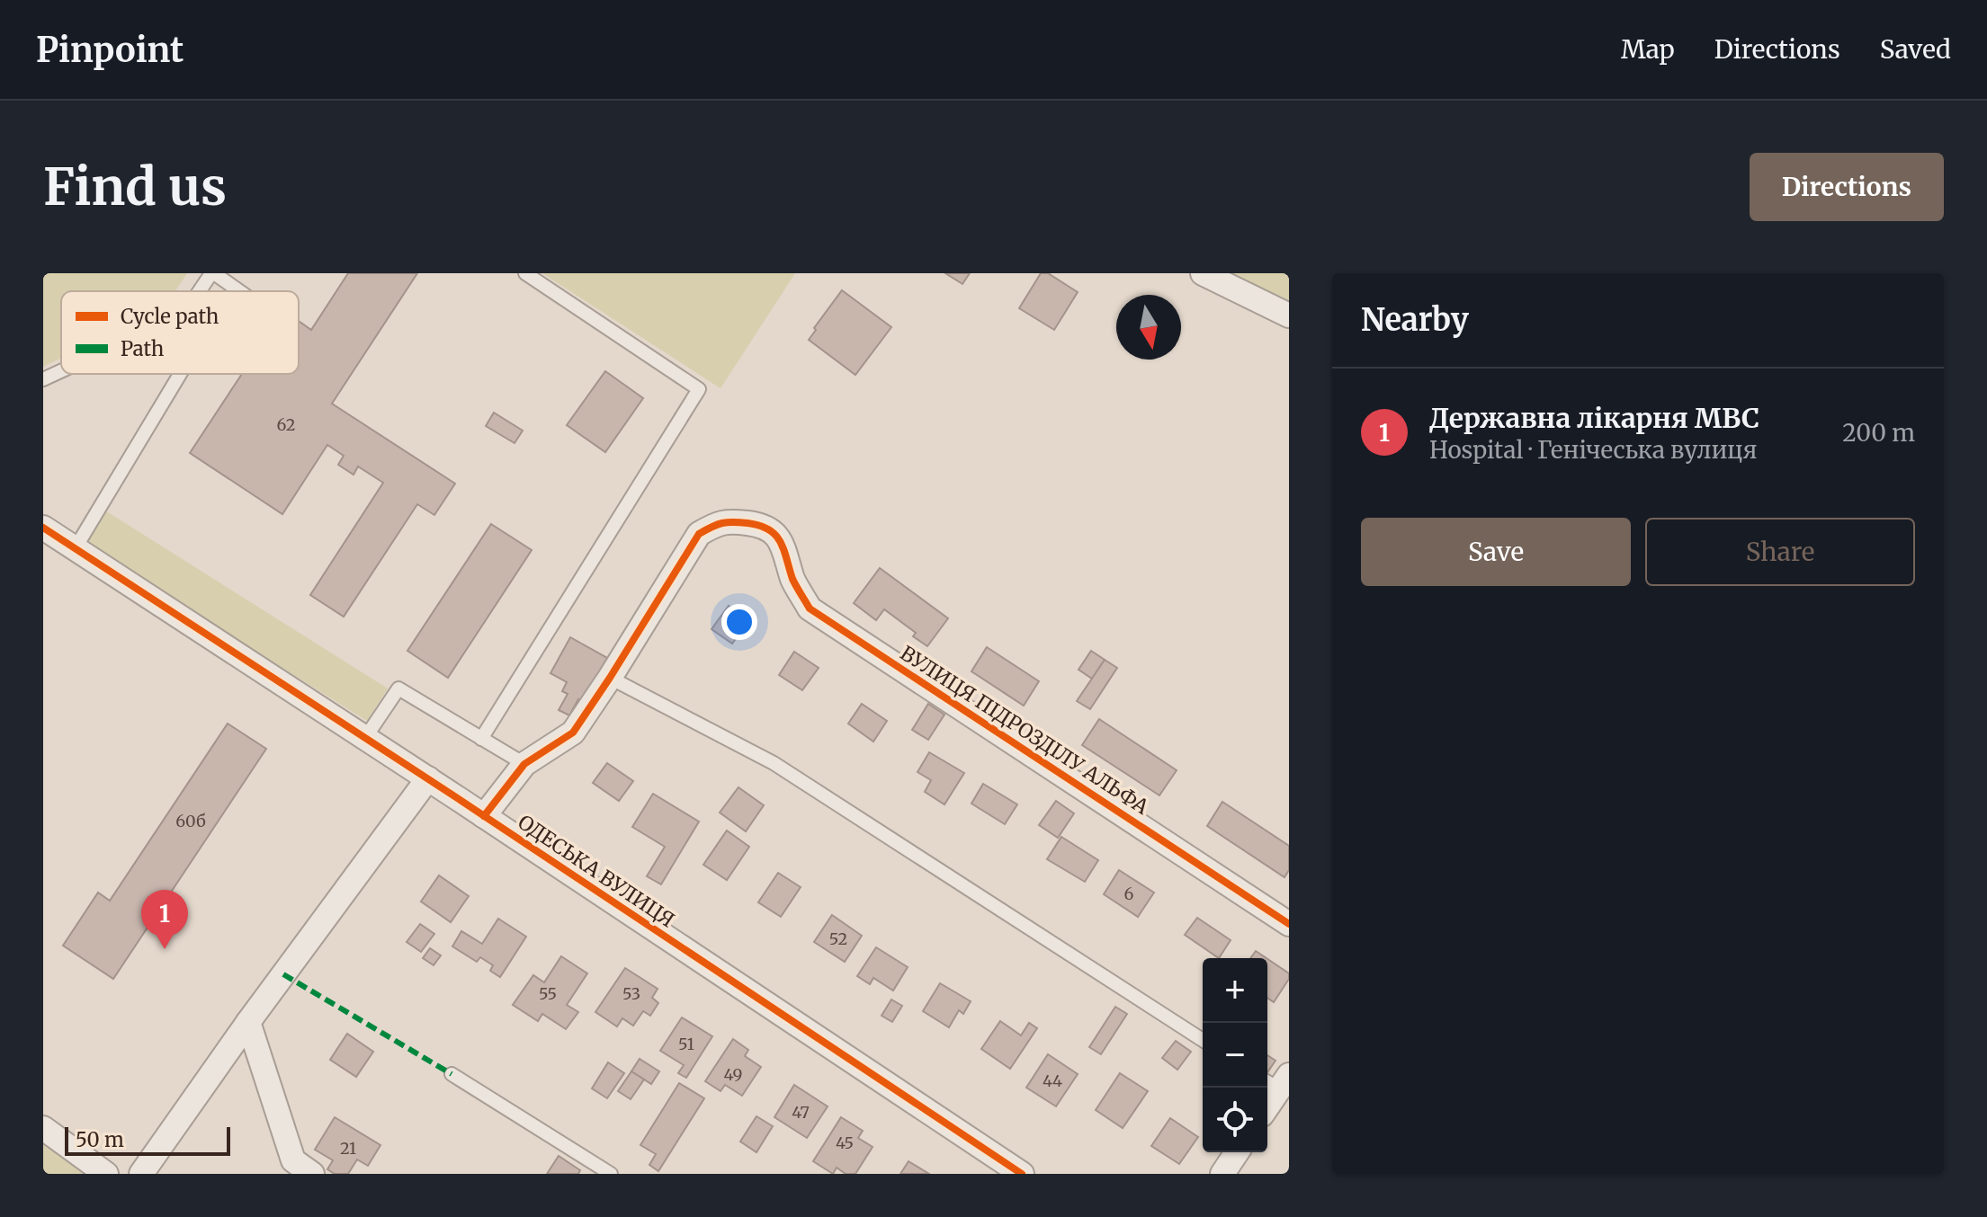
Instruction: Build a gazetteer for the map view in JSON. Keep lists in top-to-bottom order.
{
  "streets": {
    "street": ["ВУЛИЦЯ ПІДРОЗДІЛУ АЛЬФА", "ОДЕСЬКА ВУЛИЦЯ"]
  },
  "house_numbers": [
    "62",
    "60б",
    "6",
    "52",
    "55",
    "53",
    "51",
    "49",
    "44",
    "47",
    "45",
    "21"
  ],
  "legend": ["Cycle path", "Path"],
  "scale_bar": "50 m",
  "north": "bottom",
  "page": {
    "header": "Pinpoint",
    "nav": ["Map", "Directions", "Saved"],
    "buttons": [
      "Directions",
      ["Save", "Share"]
    ],
    "title": "Find us",
    "heading": "Nearby",
    "list": [
      {
        "mark": "1",
        "name": "Державна лікарня МВС",
        "note": "Hospital · Генічеська вулиця",
        "value": "200 m"
      }
    ],
    "pins": "1",
    "map_buttons": ["+", "−"],
    "scale": "50 m"
  }
}
